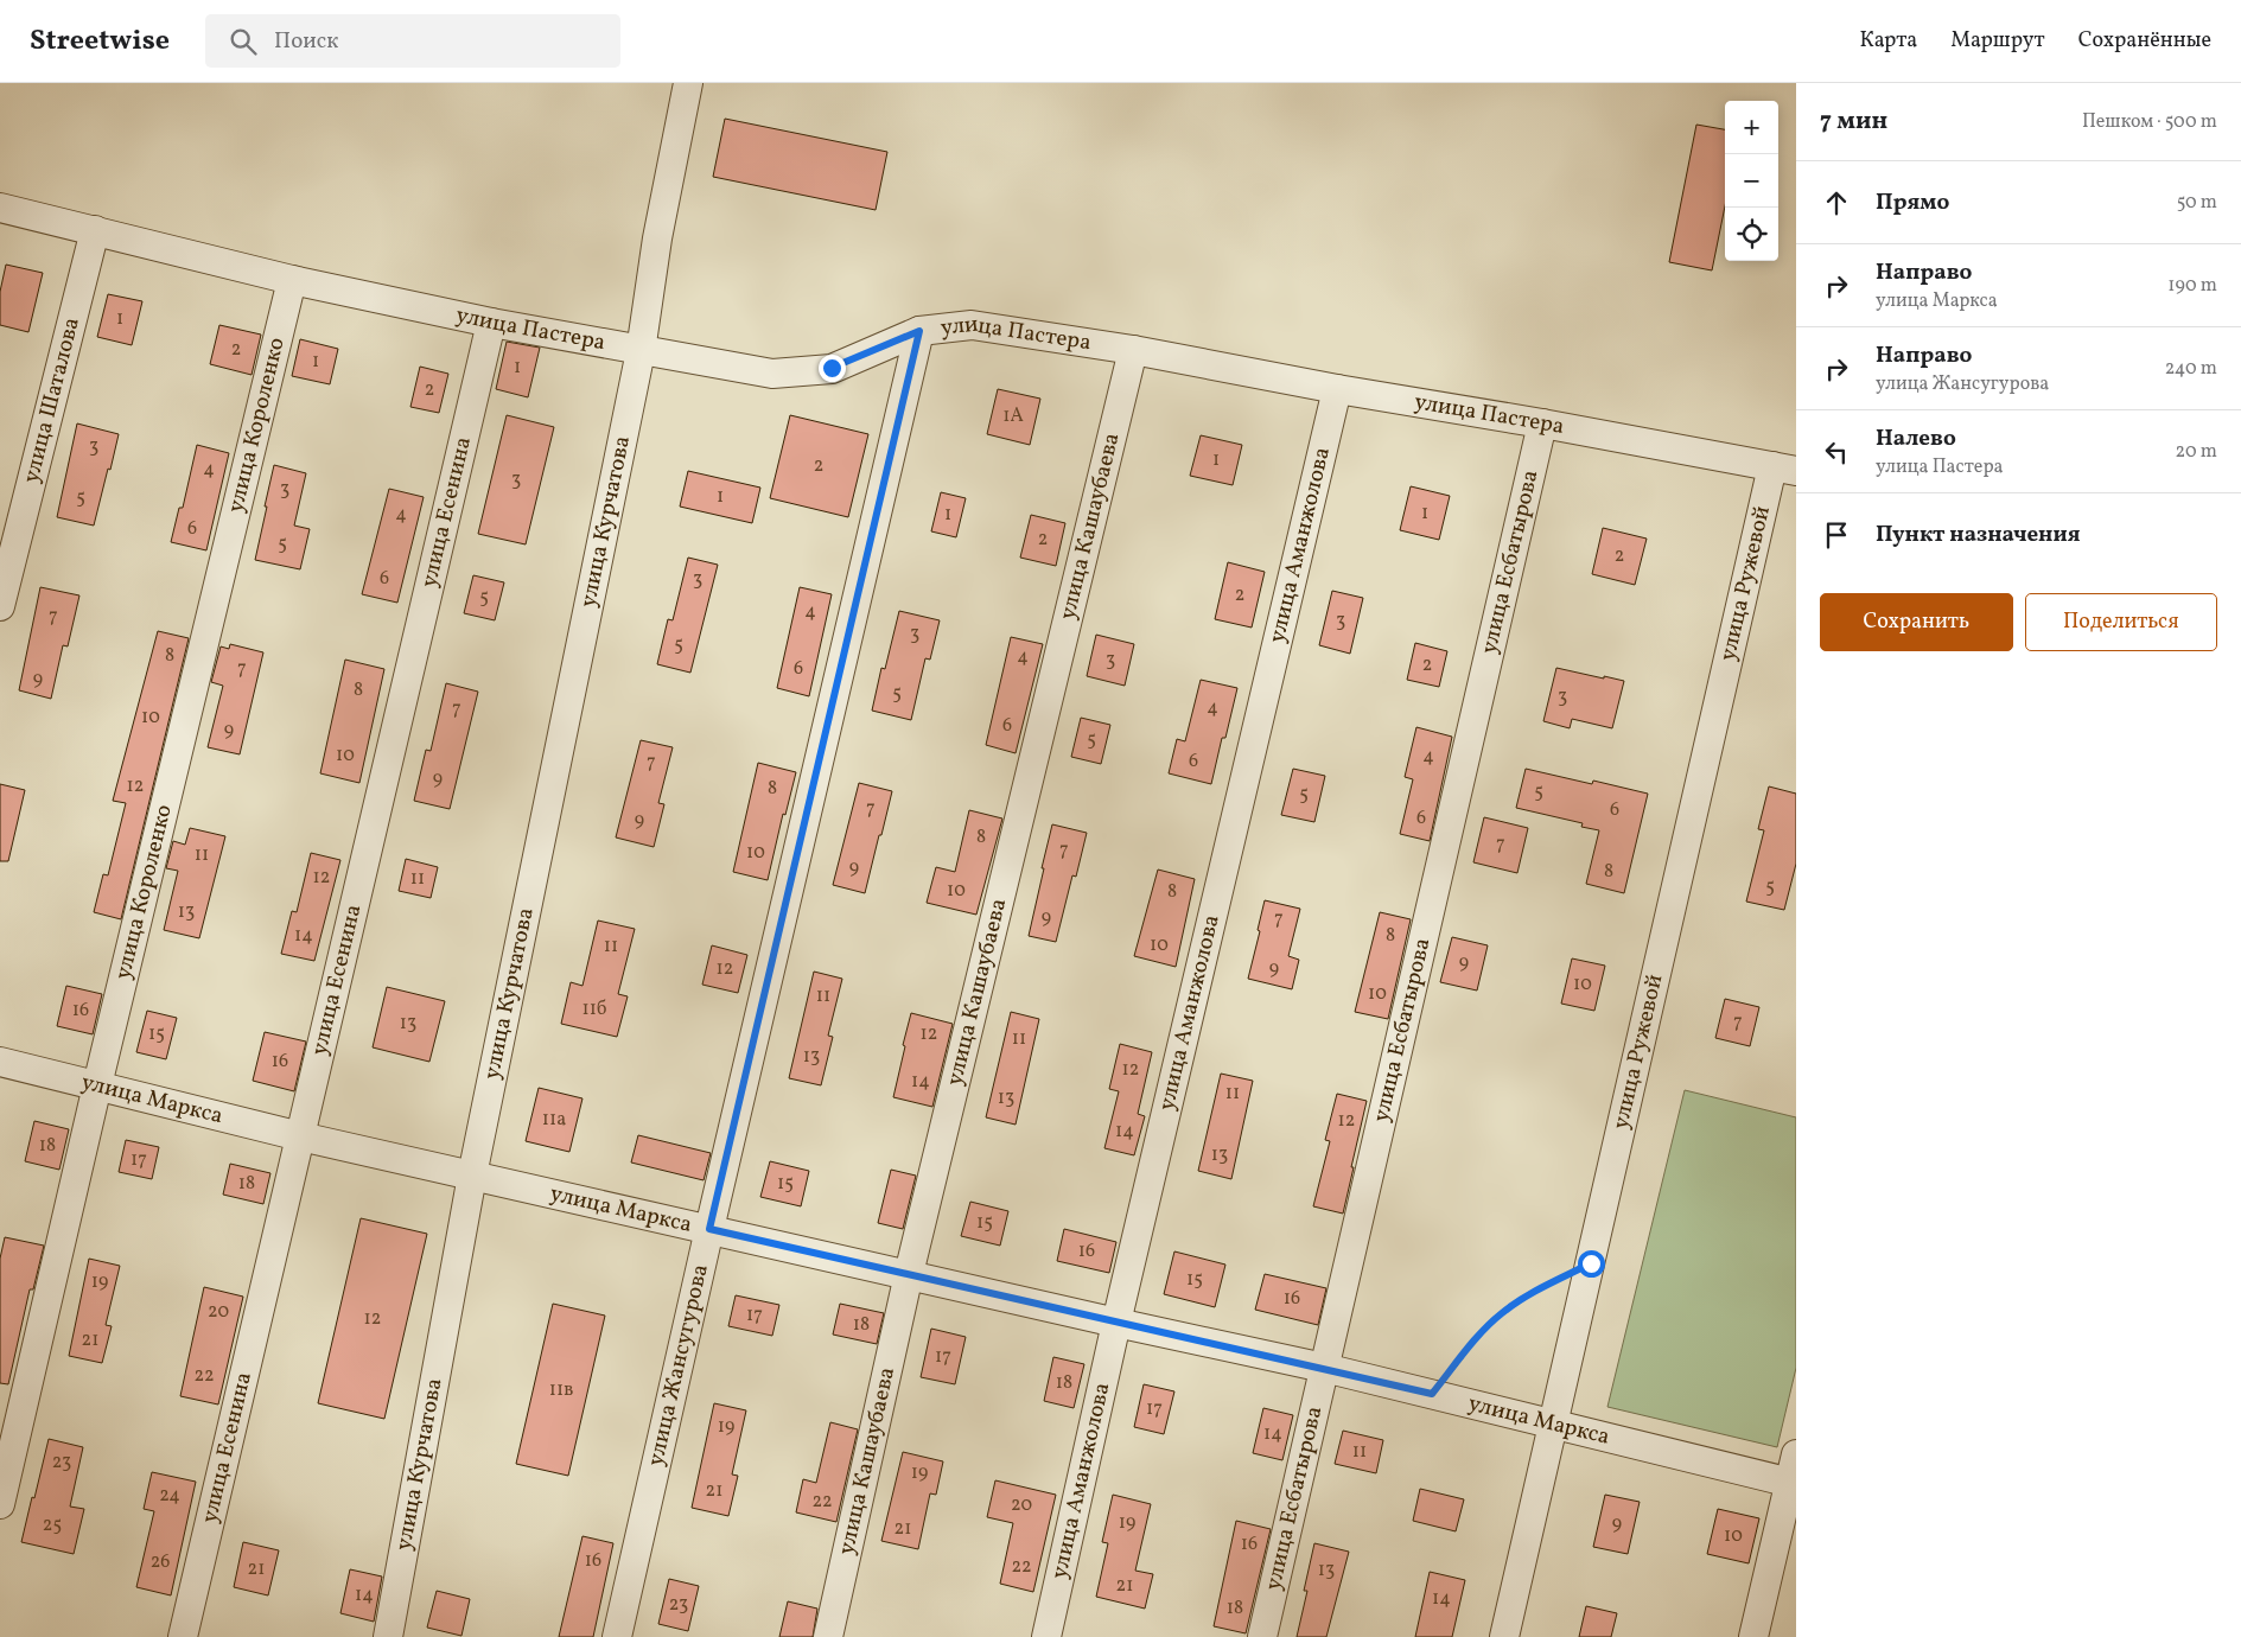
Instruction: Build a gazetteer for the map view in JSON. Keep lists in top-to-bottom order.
{
  "streets": {
    "street": [
      "улица Пастера",
      "улица Шаталова",
      "улица Короленко",
      "улица Есенина",
      "улица Курчатова",
      "улица Кашаубаева",
      "улица Аманжолова",
      "улица Есбатырова",
      "улица Ружевой",
      "улица Маркса",
      "улица Жансугурова"
    ]
  },
  "crossings": [
    ["улица Пастера", "улица Шаталова"],
    ["улица Пастера", "улица Короленко"],
    ["улица Пастера", "улица Есенина"],
    ["улица Пастера", "улица Курчатова"],
    ["улица Пастера", "улица Кашаубаева"],
    ["улица Пастера", "улица Аманжолова"],
    ["улица Пастера", "улица Есбатырова"],
    ["улица Пастера", "улица Ружевой"],
    ["улица Пастера", "улица Жансугурова"],
    ["улица Короленко", "улица Маркса"],
    ["улица Есенина", "улица Маркса"],
    ["улица Курчатова", "улица Маркса"],
    ["улица Кашаубаева", "улица Маркса"],
    ["улица Аманжолова", "улица Маркса"],
    ["улица Есбатырова", "улица Маркса"],
    ["улица Ружевой", "улица Маркса"],
    ["улица Маркса", "улица Жансугурова"]
  ],
  "house_numbers": [
    "1",
    "2",
    "1",
    "1",
    "2",
    "1А",
    "3",
    "1",
    "2",
    "4",
    "3",
    "3",
    "1",
    "5",
    "1",
    "4",
    "1",
    "6",
    "2",
    "5",
    "2",
    "6",
    "3",
    "2",
    "5",
    "4",
    "7",
    "3",
    "3",
    "5",
    "8",
    "4",
    "3",
    "2",
    "7",
    "6",
    "9",
    "8",
    "5",
    "3",
    "4",
    "7",
    "10",
    "6",
    "9",
    "5",
    "10",
    "4",
    "6",
    "7",
    "9",
    "12",
    "8",
    "5",
    "5",
    "7",
    "6",
    "6",
    "9",
    "8",
    "7",
    "7",
    "10",
    "11",
    "9",
    "8",
    "12",
    "11",
    "5",
    "10",
    "8",
    "13",
    "9",
    "7",
    "14",
    "8",
    "10",
    "11",
    "9",
    "12",
    "9",
    "10",
    "10",
    "11",
    "11б",
    "16",
    "7",
    "13",
    "15",
    "12",
    "11",
    "13",
    "16",
    "12",
    "14",
    "11",
    "13",
    "11а",
    "12",
    "14",
    "18",
    "13",
    "17",
    "18",
    "15",
    "15",
    "16",
    "15",
    "19",
    "16",
    "20",
    "17",
    "12",
    "18",
    "21",
    "17",
    "22",
    "18",
    "11в",
    "17",
    "19",
    "14",
    "11",
    "23",
    "19",
    "21",
    "24",
    "22",
    "20",
    "19",
    "9",
    "25",
    "21",
    "10",
    "16",
    "16",
    "26",
    "22",
    "21",
    "13",
    "21",
    "14",
    "14",
    "23",
    "18"
  ],
  "page": {
    "header": "Streetwise",
    "search": "Поиск",
    "nav": ["Карта", "Маршрут", "Сохранённые"],
    "heading": ["7 мин", "Пешком · 500 m"],
    "map_buttons": ["+", "−"],
    "list": [
      ["Прямо", "50 m"],
      ["Направо", "улица Маркса", "190 m"],
      ["Направо", "улица Жансугурова", "240 m"],
      ["Налево", "улица Пастера", "20 m"],
      "Пункт назначения"
    ],
    "buttons": ["Сохранить", "Поделиться"]
  }
}
